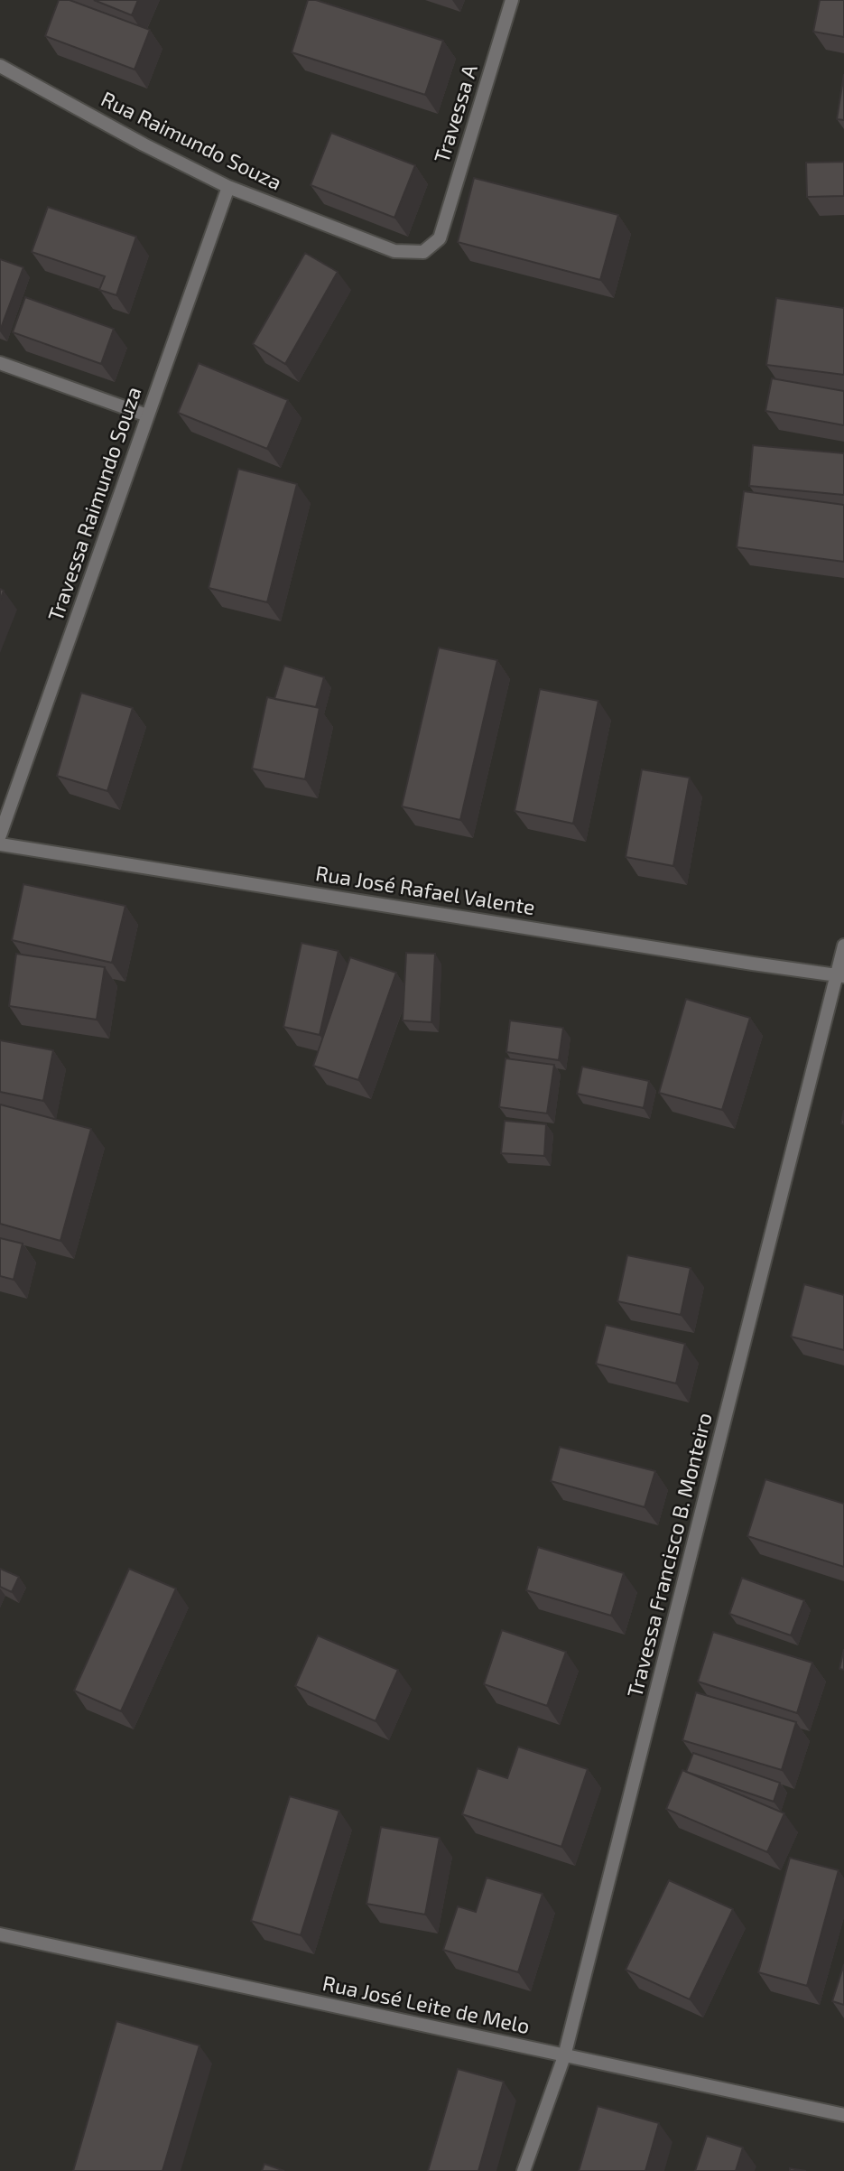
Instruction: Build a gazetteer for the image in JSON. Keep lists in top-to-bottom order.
{
  "streets": {
    "street": [
      "Travessa A",
      "Rua Raimundo Souza",
      "Travessa Raimundo Souza",
      "Rua José Rafael Valente",
      "Travessa Francisco B. Monteiro",
      "Rua José Leite de Melo"
    ]
  },
  "crossings": [
    ["Travessa A", "Rua Raimundo Souza"],
    ["Rua Raimundo Souza", "Travessa Raimundo Souza"],
    ["Rua José Rafael Valente", "Travessa Francisco B. Monteiro"],
    ["Travessa Francisco B. Monteiro", "Rua José Leite de Melo"]
  ]
}
